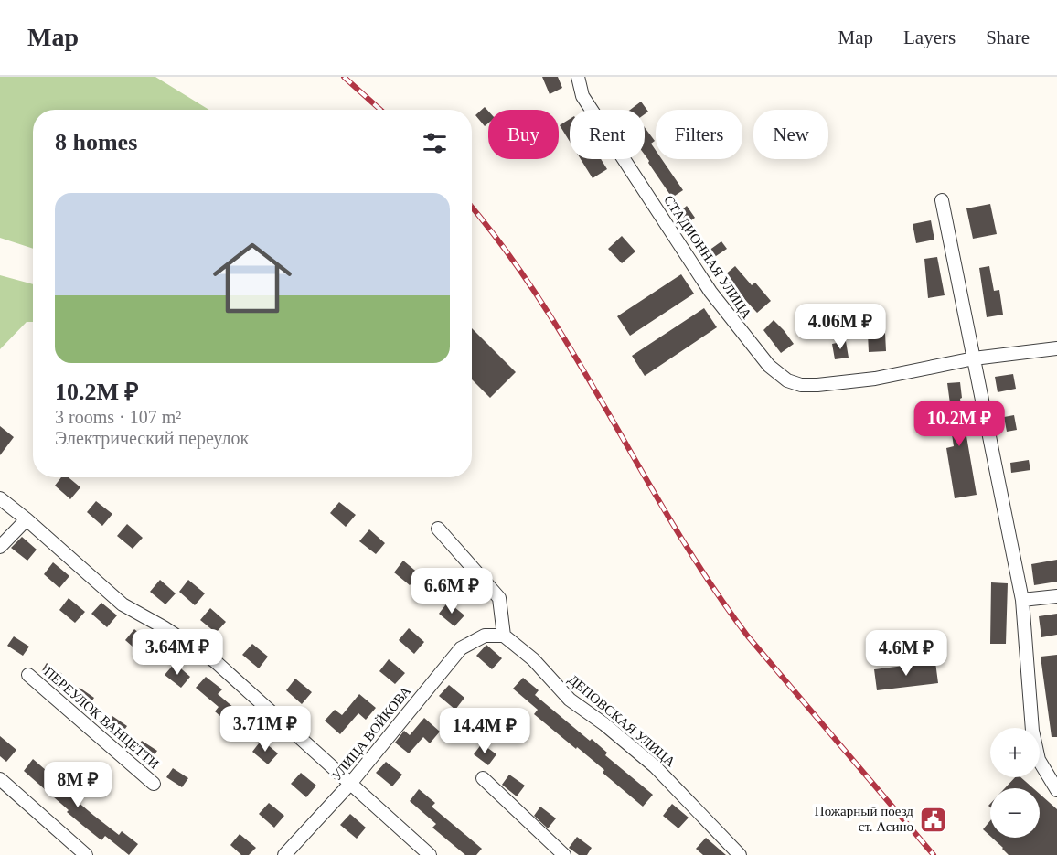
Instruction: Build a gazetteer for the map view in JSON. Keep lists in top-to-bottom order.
{
  "streets": {
    "street": [
      "СТАДИОННАЯ УЛИЦА",
      "ПЕРЕУЛОК ВАНЦЕТТИ",
      "ДЕПОВСКАЯ УЛИЦА",
      "УЛИЦА ВОЙКОВА"
    ]
  },
  "crossings": [
    ["ДЕПОВСКАЯ УЛИЦА", "УЛИЦА ВОЙКОВА"]
  ],
  "places": {
    "public building": ["Пожарный поезд ст. Асино"]
  },
  "page": {
    "header": "Map",
    "nav": ["Map", "Layers", "Share"],
    "chip": [
      "Buy",
      "Rent",
      "Filters",
      "New"
    ],
    "heading": "8 homes",
    "list": [
      {
        "name": "10.2M ₽",
        "note": "3 rooms · 107 m² · Электрический переулок"
      }
    ],
    "price": [
      "4.06M ₽",
      "10.2M ₽",
      "6.6M ₽",
      "3.64M ₽",
      "4.6M ₽",
      "3.71M ₽",
      "14.4M ₽",
      "8M ₽"
    ],
    "map_buttons": ["+", "−"]
  }
}
